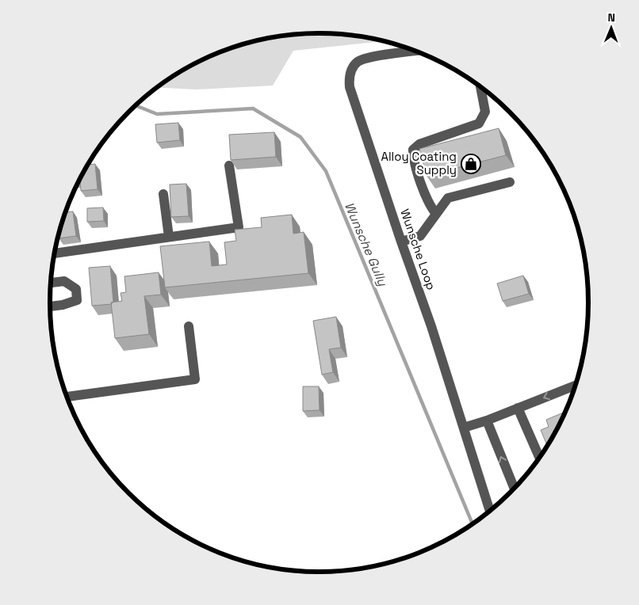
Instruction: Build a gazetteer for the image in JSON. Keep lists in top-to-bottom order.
{
  "streets": {
    "street": ["Wunsche Loop"]
  },
  "water": ["Wunsche Gully"],
  "places": {
    "shop": ["Alloy Coating Supply"]
  },
  "north": "top"
}
